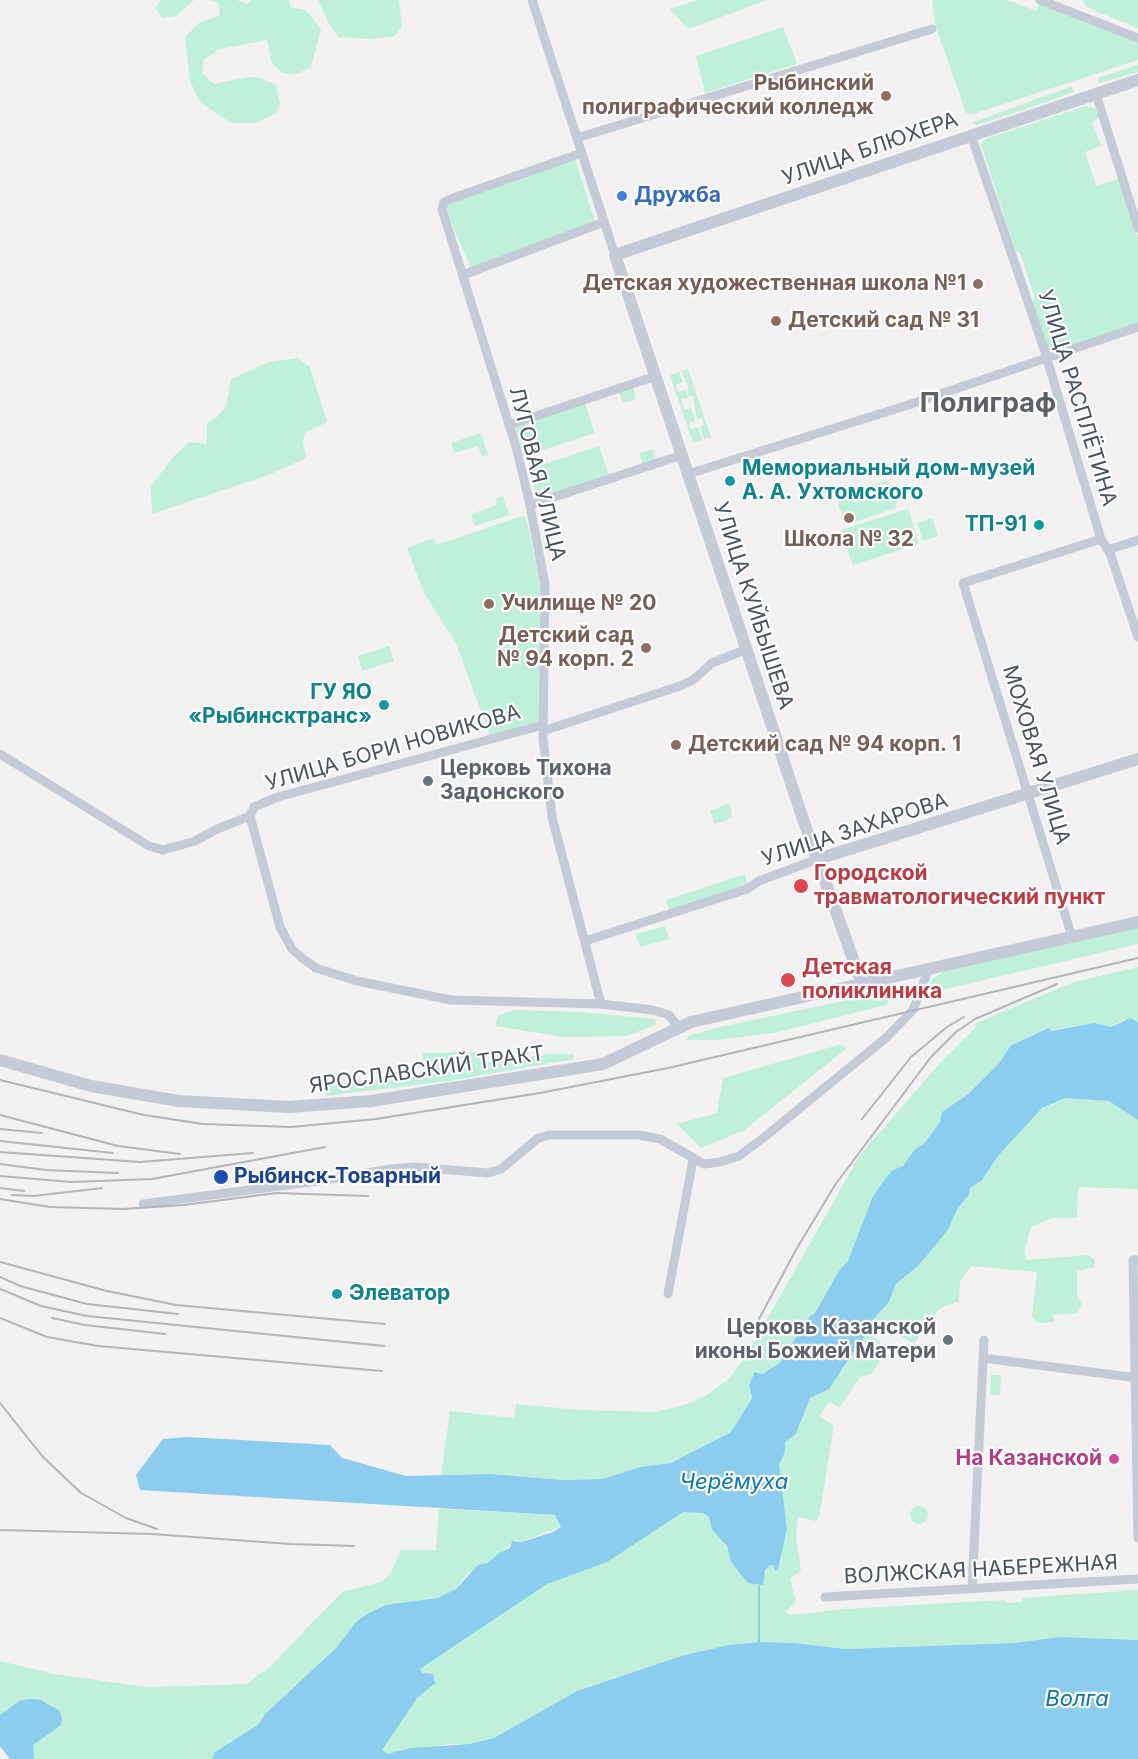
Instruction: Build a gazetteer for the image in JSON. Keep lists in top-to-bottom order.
{
  "streets": {
    "street": [
      "УЛИЦА БЛЮХЕРА",
      "УЛИЦА РАСПЛЁТИНА",
      "ЛУГОВАЯ УЛИЦА",
      "УЛИЦА КУЙБЫШЕВА",
      "УЛИЦА БОРИ НОВИКОВА",
      "МОХОВАЯ УЛИЦА",
      "УЛИЦА ЗАХАРОВА",
      "ЯРОСЛАВСКИЙ ТРАКТ",
      "ВОЛЖСКАЯ НАБЕРЕЖНАЯ"
    ]
  },
  "crossings": [
    ["УЛИЦА БЛЮХЕРА", "УЛИЦА РАСПЛЁТИНА"],
    ["УЛИЦА БЛЮХЕРА", "УЛИЦА КУЙБЫШЕВА"],
    ["УЛИЦА РАСПЛЁТИНА", "МОХОВАЯ УЛИЦА"],
    ["ЛУГОВАЯ УЛИЦА", "УЛИЦА КУЙБЫШЕВА"],
    ["ЛУГОВАЯ УЛИЦА", "УЛИЦА БОРИ НОВИКОВА"],
    ["ЛУГОВАЯ УЛИЦА", "УЛИЦА ЗАХАРОВА"],
    ["УЛИЦА КУЙБЫШЕВА", "УЛИЦА БОРИ НОВИКОВА"],
    ["УЛИЦА КУЙБЫШЕВА", "УЛИЦА ЗАХАРОВА"],
    ["УЛИЦА КУЙБЫШЕВА", "ЯРОСЛАВСКИЙ ТРАКТ"],
    ["МОХОВАЯ УЛИЦА", "УЛИЦА ЗАХАРОВА"],
    ["МОХОВАЯ УЛИЦА", "ЯРОСЛАВСКИЙ ТРАКТ"]
  ],
  "districts": ["Полиграф"],
  "water": ["Черёмуха", "Волга"],
  "places": [
    "Рыбинский полиграфический колледж",
    "Дружба",
    "Детская художественная школа №1",
    "Детский сад № 31",
    "Мемориальный дом-музей А. А. Ухтомского",
    "Школа № 32",
    "ТП-91",
    "Училище № 20",
    "Детский сад № 94 корп. 2",
    "ГУ ЯО «Рыбинсктранс»",
    "Детский сад № 94 корп. 1",
    "Церковь Тихона Задонского",
    "Городской травматологический пункт",
    "Детская поликлиника",
    "Рыбинск-Товарный",
    "Элеватор",
    "Церковь Казанской иконы Божией Матери",
    "На Казанской"
  ]
}
